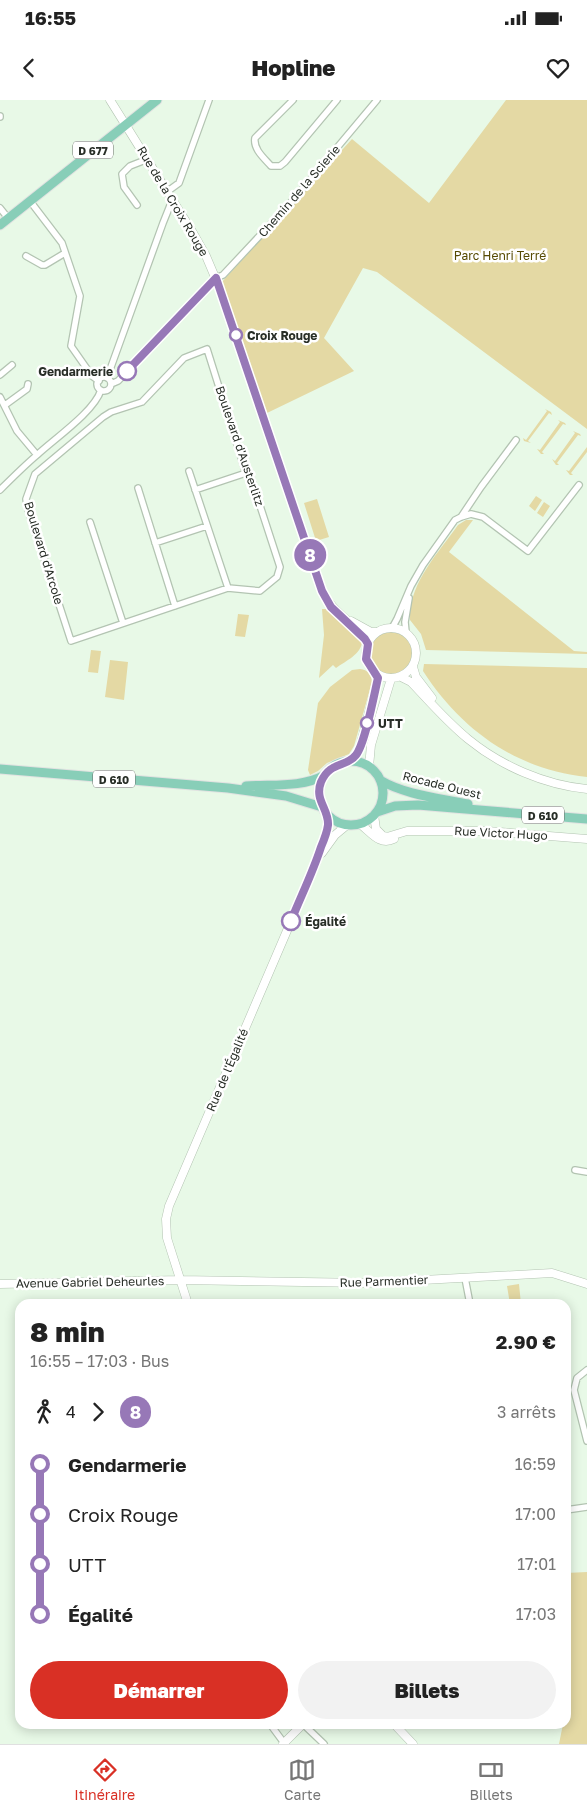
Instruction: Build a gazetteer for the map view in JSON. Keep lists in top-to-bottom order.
{
  "streets": {
    "main road": ["D 677", "D 610", "Rocade Ouest"],
    "street": [
      "Chemin de la Scierie",
      "Rue de la Croix Rouge",
      "Boulevard d'Austerlitz",
      "Boulevard d'Arcole",
      "Rue Victor Hugo",
      "Rue de l'Égalité",
      "Rue Parmentier",
      "Avenue Gabriel Deheurles"
    ]
  },
  "crossings": [
    ["D 677", "Rue de la Croix Rouge"],
    ["Chemin de la Scierie", "Rue de la Croix Rouge"],
    ["Boulevard d'Austerlitz", "Boulevard d'Arcole"],
    ["D 610", "Rocade Ouest"],
    ["D 610", "Rue Victor Hugo"],
    ["Rocade Ouest", "Rue Victor Hugo"],
    ["Rue de l'Égalité", "Rue Parmentier"],
    ["Rue de l'Égalité", "Avenue Gabriel Deheurles"],
    ["Rue Parmentier", "Avenue Gabriel Deheurles"]
  ],
  "parks": ["Parc Henri Terré"],
  "places": [
    "Croix Rouge",
    "Gendarmerie",
    "UTT",
    "Égalité"
  ],
  "lines": ["bus line 8"],
  "page": {
    "status": "16:55",
    "header": "Hopline",
    "on_map": "8",
    "heading": ["8 min", "16:55 – 17:03 · Bus", "2.90 €"],
    "legs": ["4", "8", "3 arrêts"],
    "list": [
      {
        "name": "Gendarmerie",
        "value": "16:59"
      },
      {
        "name": "Croix Rouge",
        "value": "17:00"
      },
      {
        "name": "UTT",
        "value": "17:01"
      },
      {
        "name": "Égalité",
        "value": "17:03"
      }
    ],
    "buttons": ["Démarrer", "Billets"],
    "tabs": ["Itinéraire", "Carte", "Billets"]
  }
}
